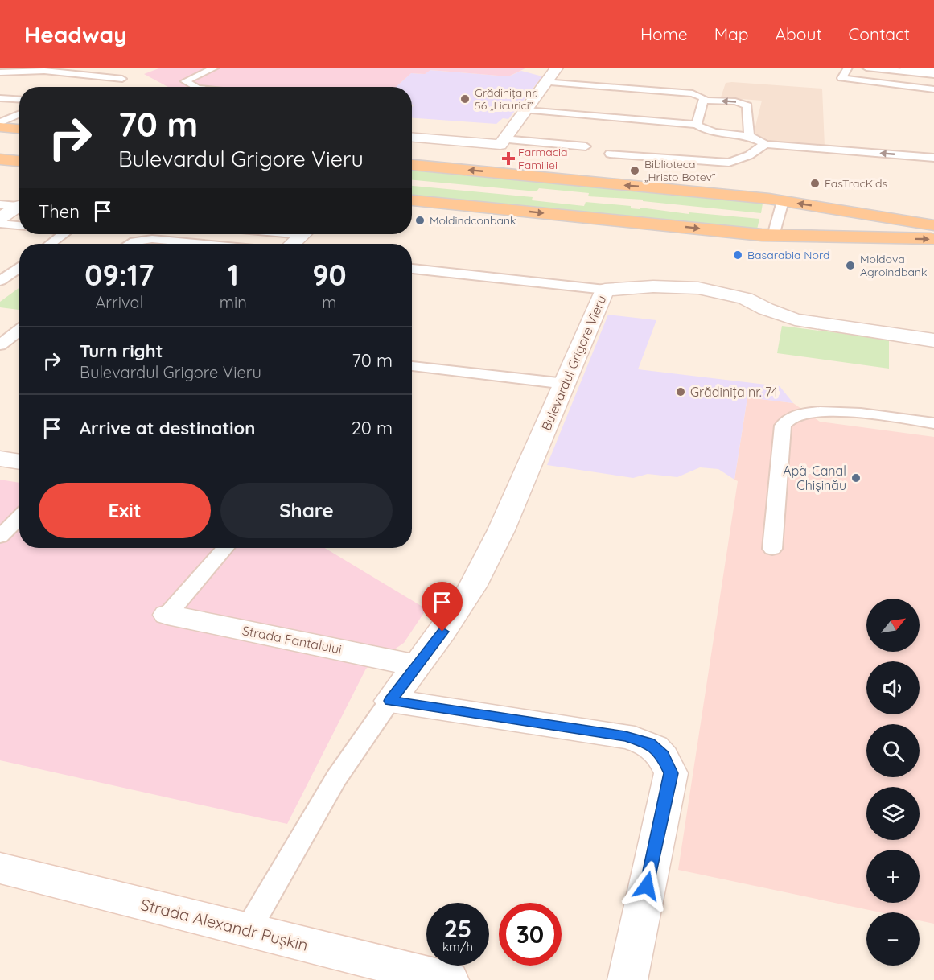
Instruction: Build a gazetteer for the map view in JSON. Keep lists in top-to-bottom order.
{
  "streets": {
    "street": ["Bulevardul Grigore Vieru", "Strada Fantalului", "Strada Alexandr Pușkin"]
  },
  "crossings": [
    ["Bulevardul Grigore Vieru", "Strada Fantalului"]
  ],
  "places": {
    "other": [
      "Grădinița nr. 56 „Licurici”",
      "Biblioteca „Hristo Botev”",
      "FasTracKids",
      "Moldindconbank",
      "Basarabia Nord",
      "Moldova Agroindbank",
      "Grădinița nr. 74",
      "Apă-Canal Chișinău"
    ],
    "health": ["Farmacia Familiei"]
  },
  "north": "top right",
  "page": {
    "header": "Headway",
    "nav": [
      "Home",
      "Map",
      "About",
      "Contact"
    ],
    "turn": ["70 m", "Bulevardul Grigore Vieru"],
    "then": "Then",
    "eta": [
      "09:17",
      "Arrival",
      "1",
      "min",
      "90",
      "m"
    ],
    "list": [
      {
        "name": "Turn right",
        "note": "Bulevardul Grigore Vieru",
        "value": "70 m"
      },
      {
        "name": "Arrive at destination",
        "value": "20 m"
      }
    ],
    "buttons": ["Exit", "Share"],
    "map_buttons": ["+", "−"],
    "speed": "25 km/h",
    "limit": "30"
  }
}
